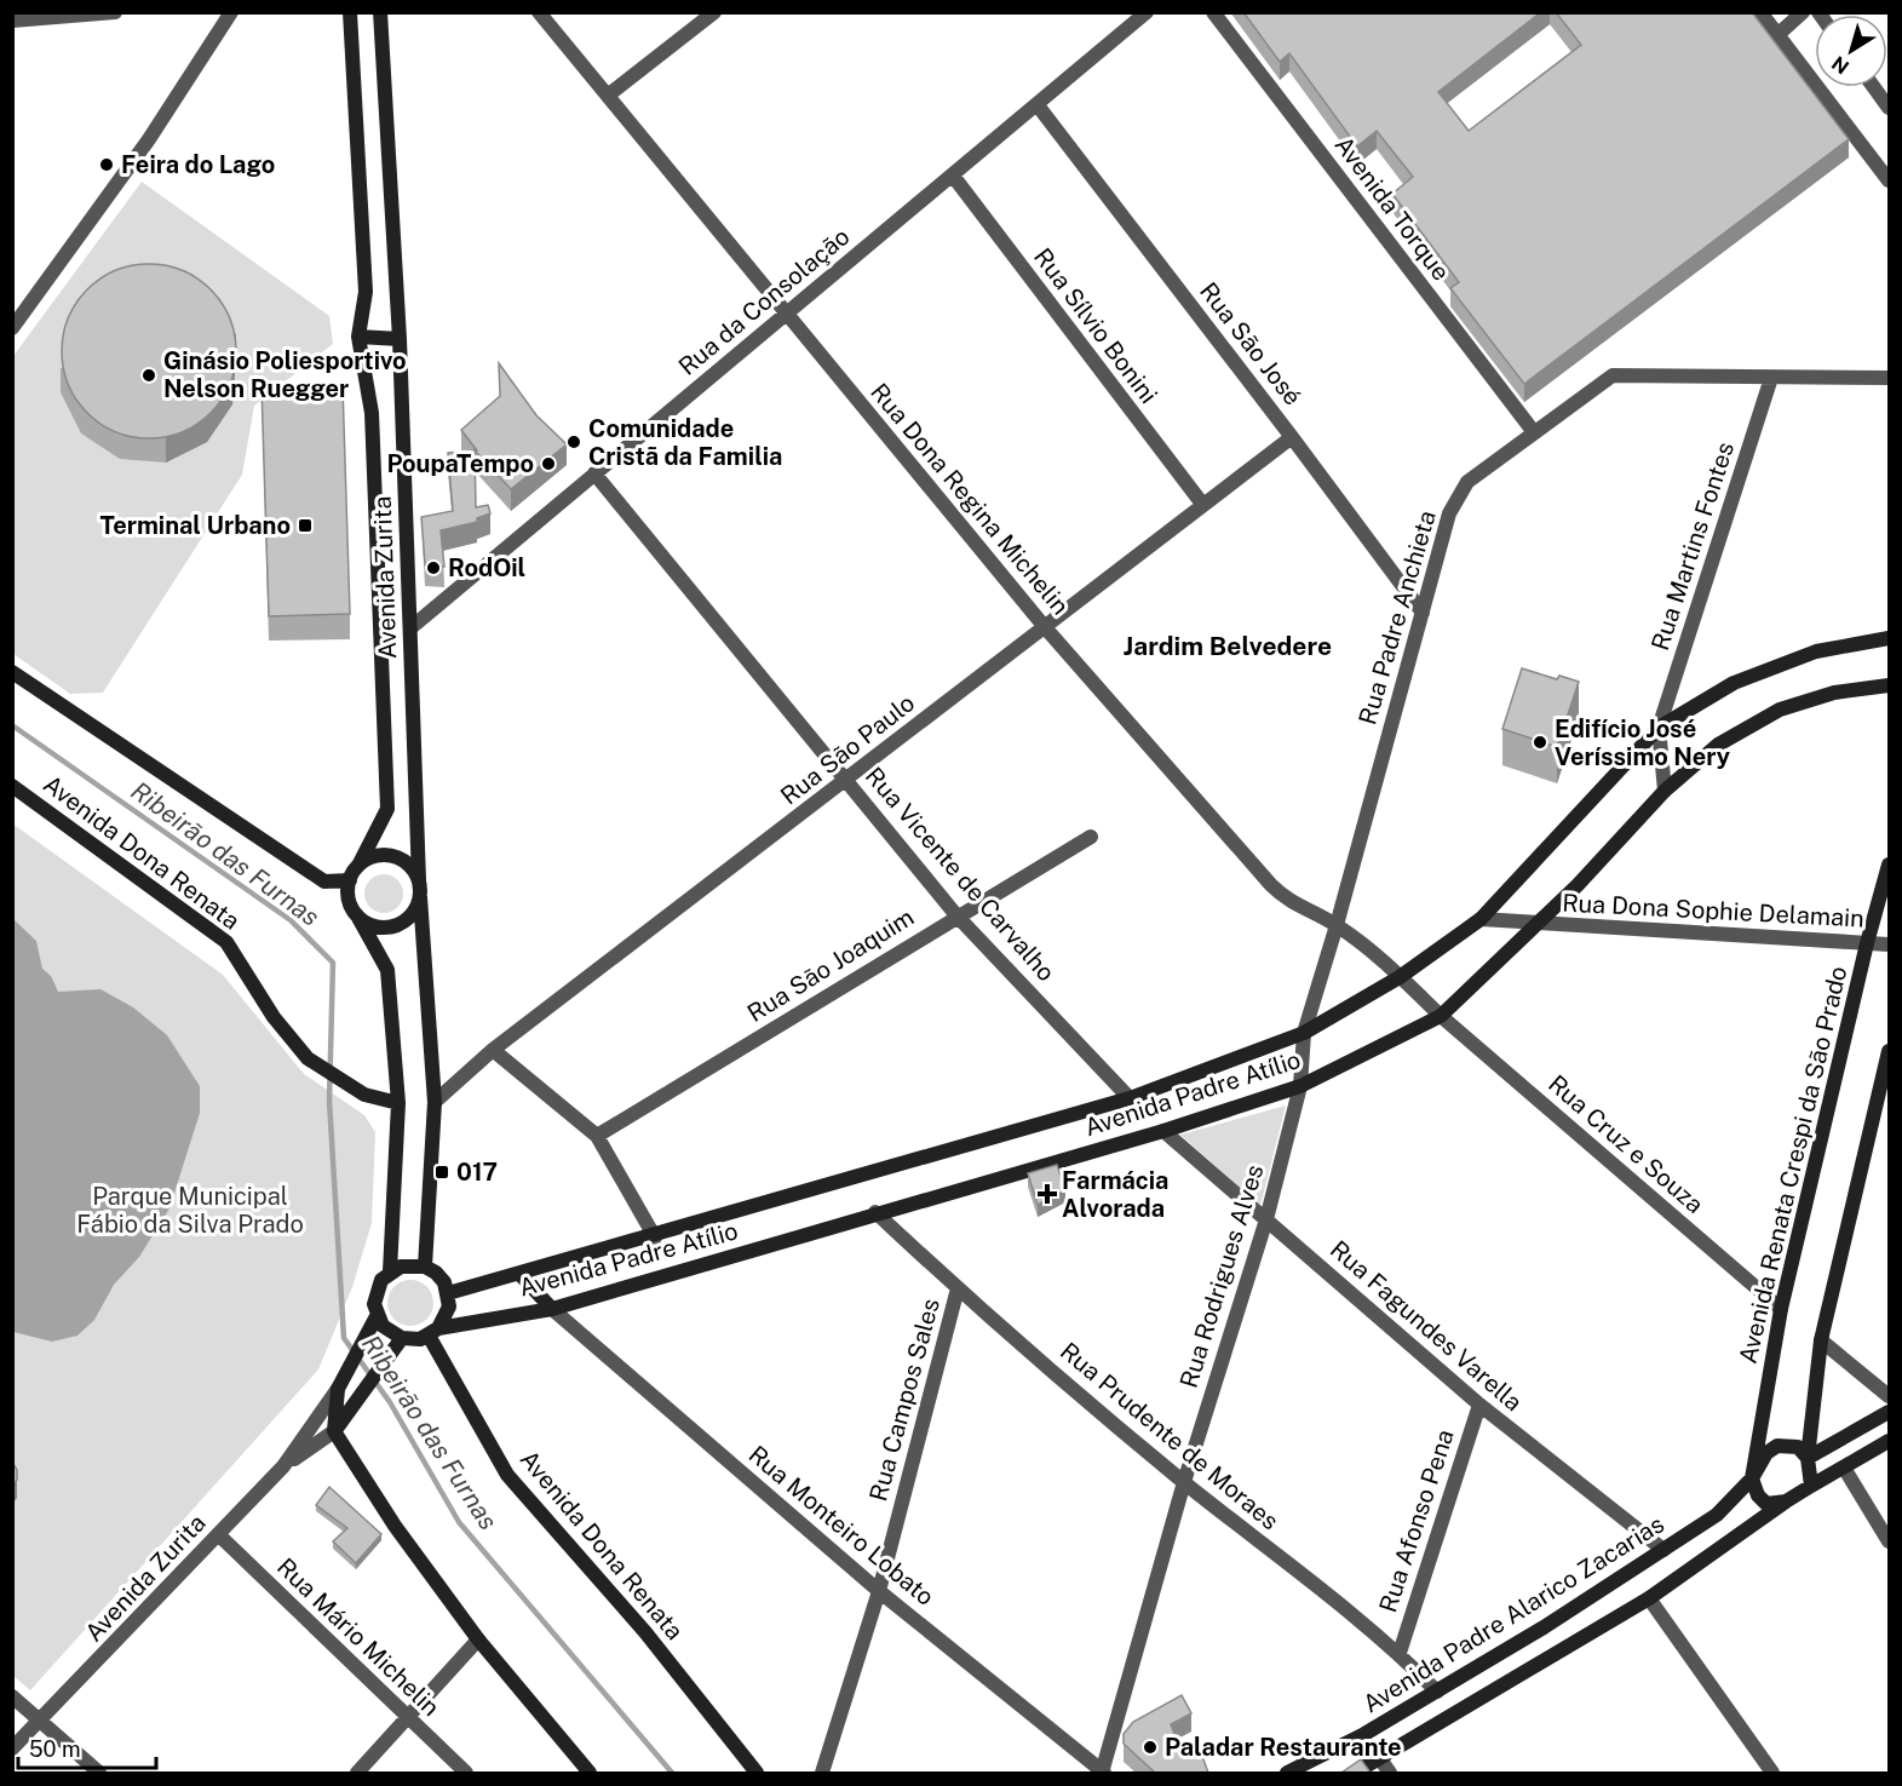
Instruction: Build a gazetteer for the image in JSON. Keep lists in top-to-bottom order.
{
  "streets": {
    "street": [
      "Avenida Torque",
      "Rua da Consolação",
      "Rua Sílvio Bonini",
      "Rua São José",
      "Rua Dona Regina Michelin",
      "Rua Martins Fontes",
      "Avenida Zurita",
      "Rua Padre Anchieta",
      "Rua São Paulo",
      "Avenida Dona Renata",
      "Rua Vicente de Carvalho",
      "Rua Dona Sophie Delamain",
      "Rua São Joaquim",
      "Avenida Padre Atílio",
      "Rua Cruz e Souza",
      "Avenida Renata Crespi da São Prado",
      "Rua Rodrigues Alves",
      "Rua Fagundes Varella",
      "Rua Campos Sales",
      "Rua Prudente de Moraes",
      "Rua Afonso Pena",
      "Rua Monteiro Lobato",
      "Avenida Padre Alarico Zacarias",
      "Rua Mário Michelin"
    ]
  },
  "crossings": [
    ["Avenida Torque", "Rua Padre Anchieta"],
    ["Rua da Consolação", "Rua Sílvio Bonini"],
    ["Rua da Consolação", "Rua São José"],
    ["Rua da Consolação", "Rua Dona Regina Michelin"],
    ["Rua da Consolação", "Avenida Zurita"],
    ["Rua da Consolação", "Rua Vicente de Carvalho"],
    ["Rua Sílvio Bonini", "Rua São Paulo"],
    ["Rua São José", "Rua Padre Anchieta"],
    ["Rua São José", "Rua São Paulo"],
    ["Rua Dona Regina Michelin", "Rua Padre Anchieta"],
    ["Rua Dona Regina Michelin", "Rua São Paulo"],
    ["Rua Dona Regina Michelin", "Avenida Padre Atílio"],
    ["Rua Dona Regina Michelin", "Rua Cruz e Souza"],
    ["Rua Martins Fontes", "Rua Padre Anchieta"],
    ["Rua Martins Fontes", "Avenida Padre Atílio"],
    ["Avenida Zurita", "Rua Mário Michelin"],
    ["Rua Padre Anchieta", "Avenida Padre Atílio"],
    ["Rua Padre Anchieta", "Rua Rodrigues Alves"],
    ["Rua São Paulo", "Rua Vicente de Carvalho"],
    ["Avenida Dona Renata", "Avenida Padre Atílio"],
    ["Rua Vicente de Carvalho", "Rua São Joaquim"],
    ["Rua Vicente de Carvalho", "Avenida Padre Atílio"],
    ["Rua Dona Sophie Delamain", "Avenida Padre Atílio"],
    ["Rua Dona Sophie Delamain", "Avenida Renata Crespi da São Prado"],
    ["Avenida Padre Atílio", "Rua Cruz e Souza"],
    ["Avenida Padre Atílio", "Rua Rodrigues Alves"],
    ["Avenida Padre Atílio", "Rua Fagundes Varella"],
    ["Avenida Padre Atílio", "Rua Prudente de Moraes"],
    ["Avenida Padre Atílio", "Rua Monteiro Lobato"],
    ["Rua Cruz e Souza", "Avenida Renata Crespi da São Prado"],
    ["Avenida Renata Crespi da São Prado", "Avenida Padre Alarico Zacarias"],
    ["Rua Rodrigues Alves", "Rua Fagundes Varella"],
    ["Rua Rodrigues Alves", "Rua Prudente de Moraes"],
    ["Rua Rodrigues Alves", "Rua Monteiro Lobato"],
    ["Rua Fagundes Varella", "Rua Afonso Pena"],
    ["Rua Fagundes Varella", "Avenida Padre Alarico Zacarias"],
    ["Rua Campos Sales", "Rua Prudente de Moraes"],
    ["Rua Campos Sales", "Rua Monteiro Lobato"],
    ["Rua Prudente de Moraes", "Rua Afonso Pena"],
    ["Rua Prudente de Moraes", "Avenida Padre Alarico Zacarias"]
  ],
  "districts": ["Jardim Belvedere"],
  "water": ["Ribeirão das Furnas"],
  "parks": ["Parque Municipal Fábio da Silva Prado"],
  "places": {
    "other": [
      "Feira do Lago",
      "Ginásio Poliesportivo Nelson Ruegger",
      "Comunidade Cristã da Familia",
      "PoupaTempo",
      "RodOil",
      "Edifício José Veríssimo Nery",
      "Paladar Restaurante"
    ],
    "transit": ["Terminal Urbano", "017"],
    "health": ["Farmácia Alvorada"]
  },
  "scale_bar": "50 m",
  "north": "bottom left"
}
